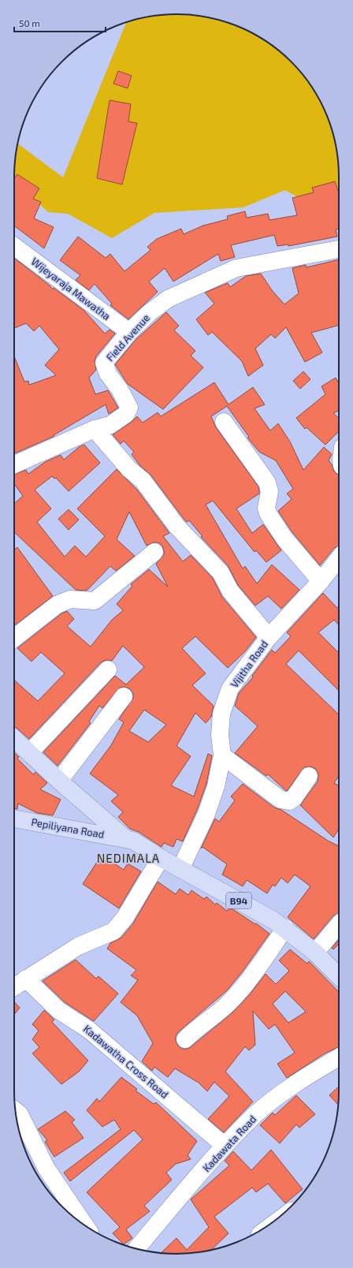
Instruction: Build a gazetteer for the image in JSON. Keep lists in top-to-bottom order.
{
  "streets": {
    "main road": ["Pepiliyana Road", "B94"],
    "street": [
      "Wijeyaraja Mawatha",
      "Field Avenue",
      "Vijitha Road",
      "Kadawatha Cross Road",
      "Kadawata Road"
    ]
  },
  "crossings": [
    ["Wijeyaraja Mawatha", "Field Avenue"],
    ["Vijitha Road", "B94"],
    ["Pepiliyana Road", "B94"],
    ["Kadawatha Cross Road", "Kadawata Road"]
  ],
  "districts": ["NEDIMALA"],
  "scale_bar": "50 m"
}
